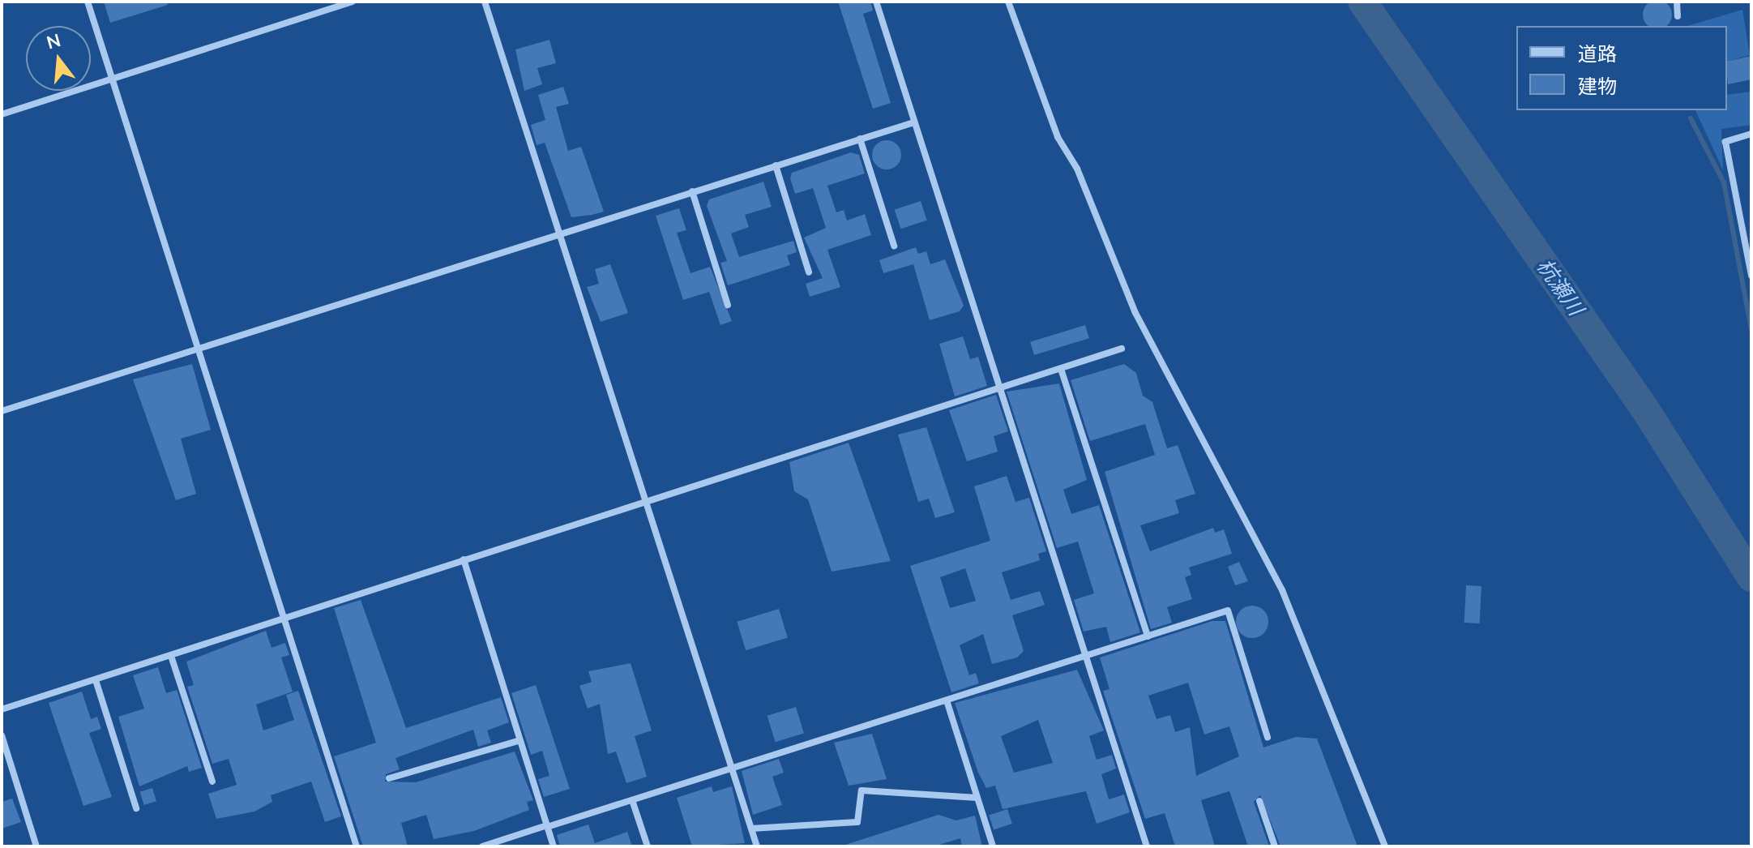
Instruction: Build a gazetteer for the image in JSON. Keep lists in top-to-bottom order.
{
  "water": ["杭瀬川"],
  "legend": ["道路", "建物"],
  "north": "top"
}
